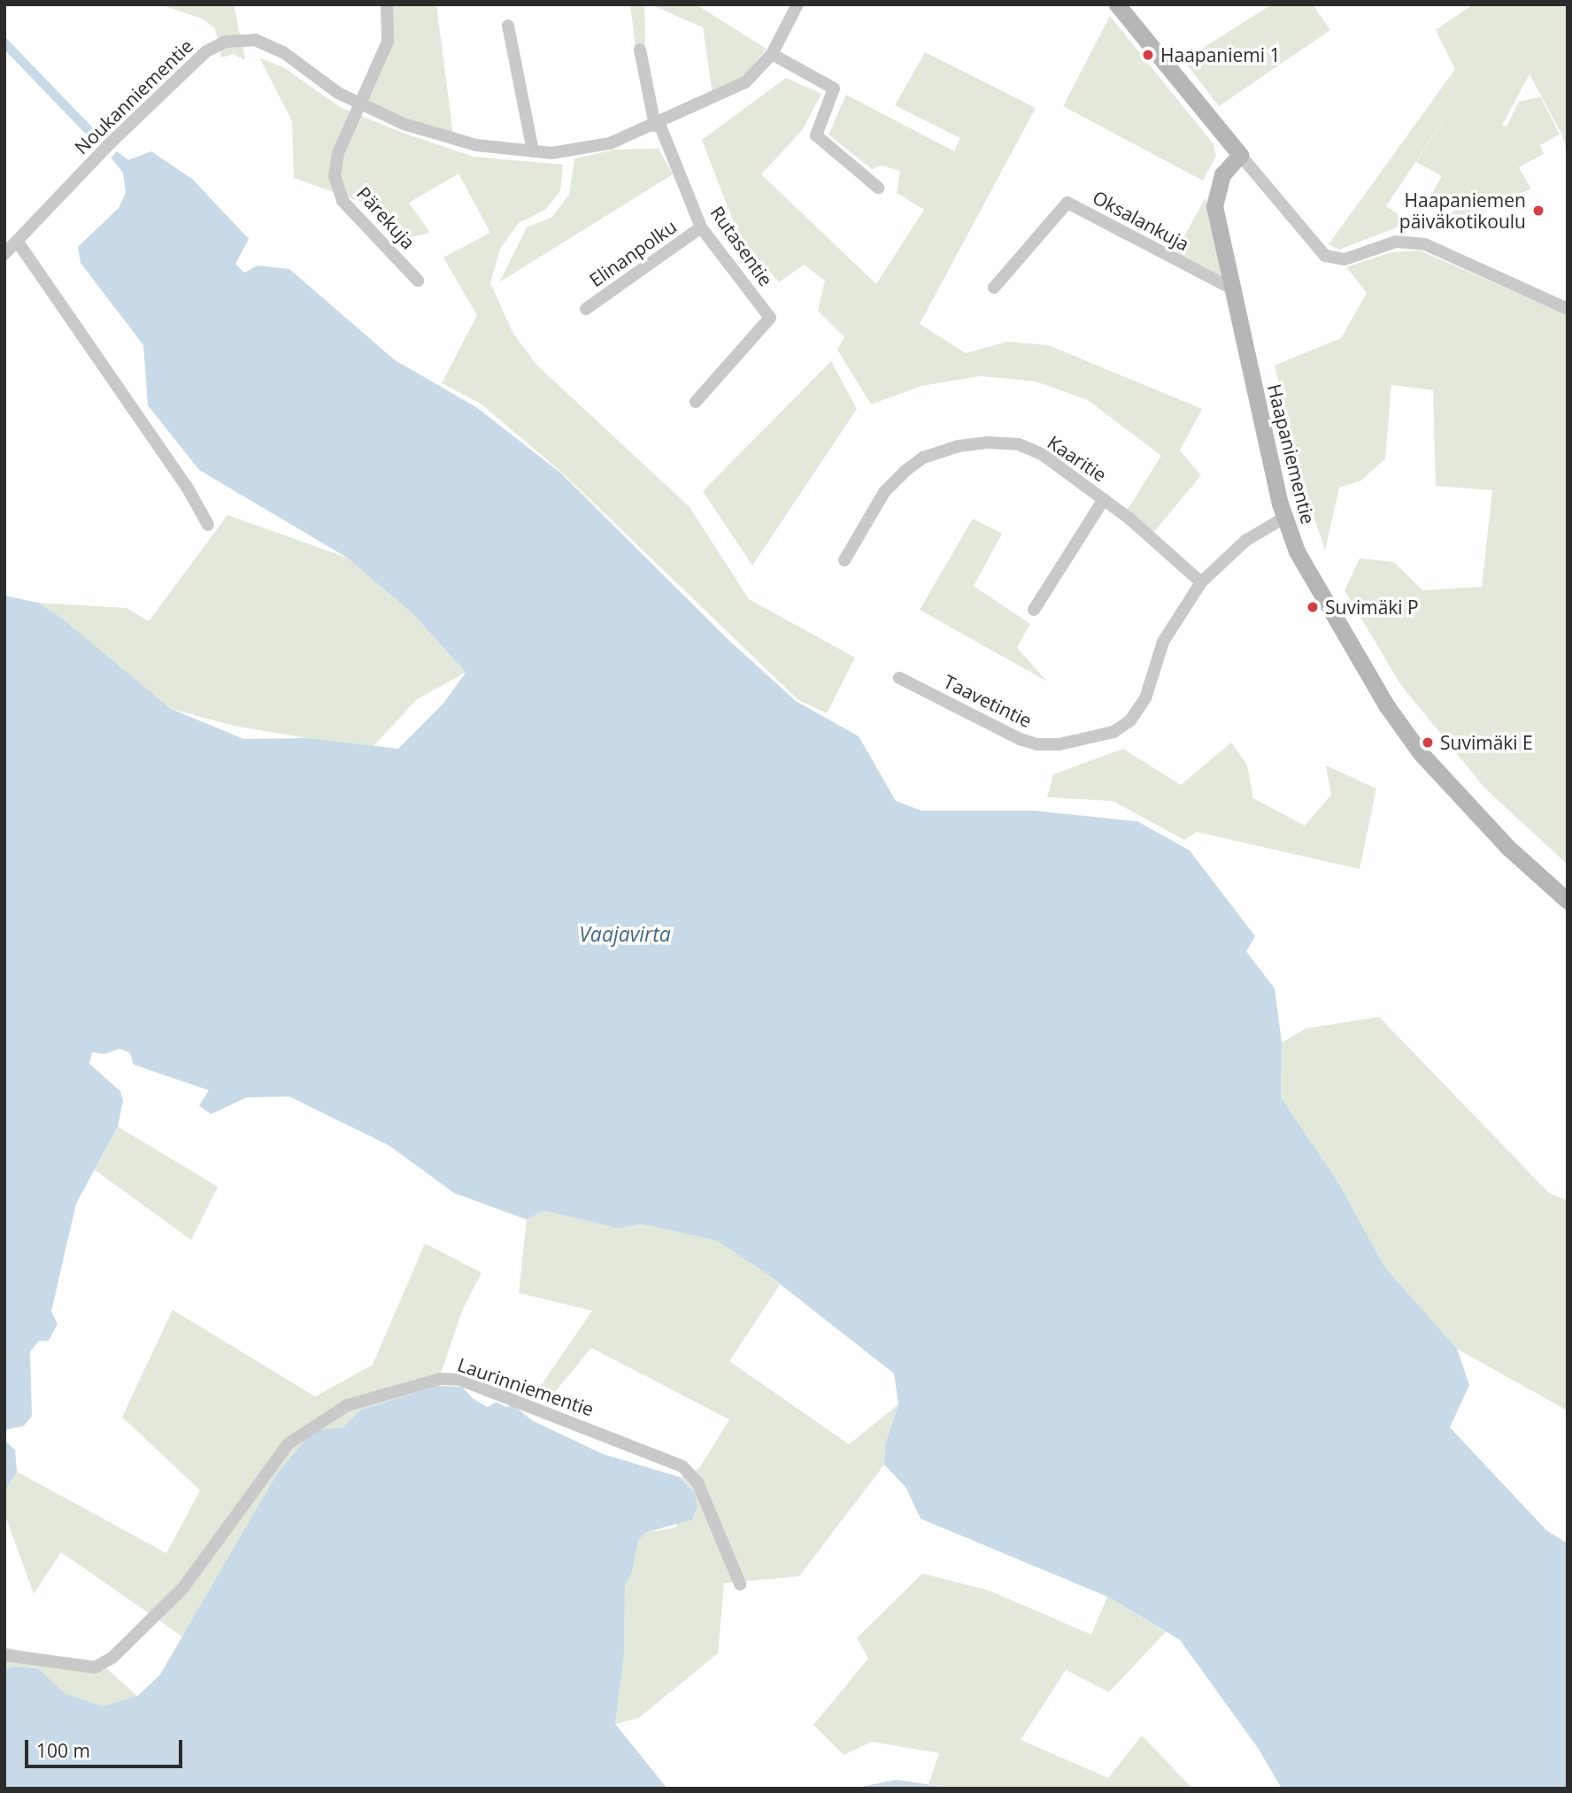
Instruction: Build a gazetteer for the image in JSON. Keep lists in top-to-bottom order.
{
  "streets": {
    "street": [
      "Noukanniementie",
      "Pärekuja",
      "Oksalankuja",
      "Rutasentie",
      "Elinanpolku",
      "Haapaniementie",
      "Kaaritie",
      "Taavetintie",
      "Laurinniementie"
    ]
  },
  "crossings": [
    ["Noukanniementie", "Pärekuja"],
    ["Noukanniementie", "Rutasentie"],
    ["Oksalankuja", "Haapaniementie"],
    ["Rutasentie", "Elinanpolku"],
    ["Haapaniementie", "Taavetintie"],
    ["Kaaritie", "Taavetintie"]
  ],
  "water": ["Vaajavirta"],
  "places": [
    "Haapaniemi 1",
    "Haapaniemen päiväkotikoulu",
    "Suvimäki P",
    "Suvimäki E"
  ],
  "scale_bar": "100 m"
}
